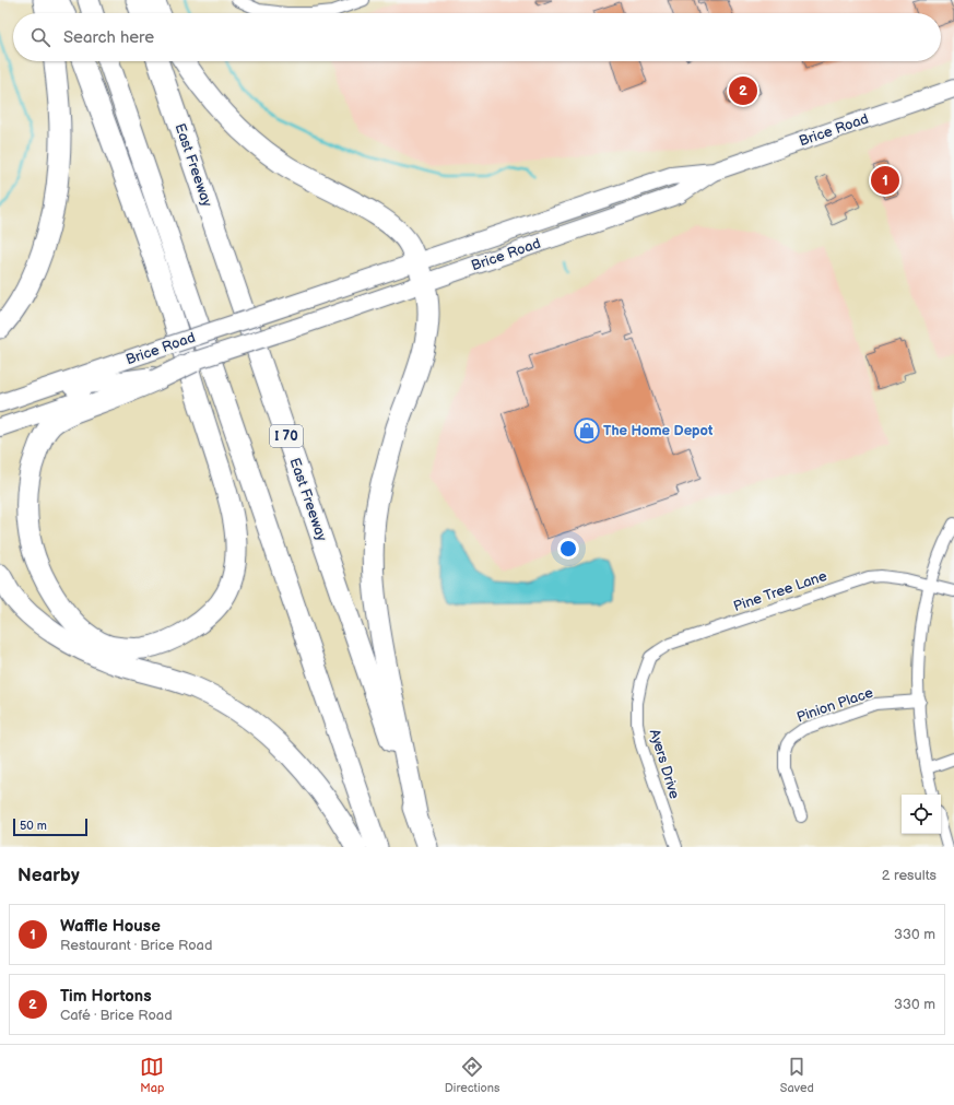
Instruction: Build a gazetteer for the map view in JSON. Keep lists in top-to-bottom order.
{
  "streets": {
    "highway": ["East Freeway", "I 70"],
    "main road": ["Brice Road"],
    "street": ["Pine Tree Lane", "Pinion Place", "Ayers Drive"]
  },
  "crossings": [
    ["Pine Tree Lane", "Ayers Drive"]
  ],
  "places": {
    "shop": ["The Home Depot"]
  },
  "scale_bar": "50 m",
  "page": {
    "search": "Search here",
    "pins": ["2", "1"],
    "scale": "50 m",
    "heading": ["Nearby", "2 results"],
    "list": [
      {
        "mark": "1",
        "name": "Waffle House",
        "note": "Restaurant · Brice Road",
        "value": "330 m"
      },
      {
        "mark": "2",
        "name": "Tim Hortons",
        "note": "Café · Brice Road",
        "value": "330 m"
      }
    ],
    "nav": ["Map", "Directions", "Saved"]
  }
}
